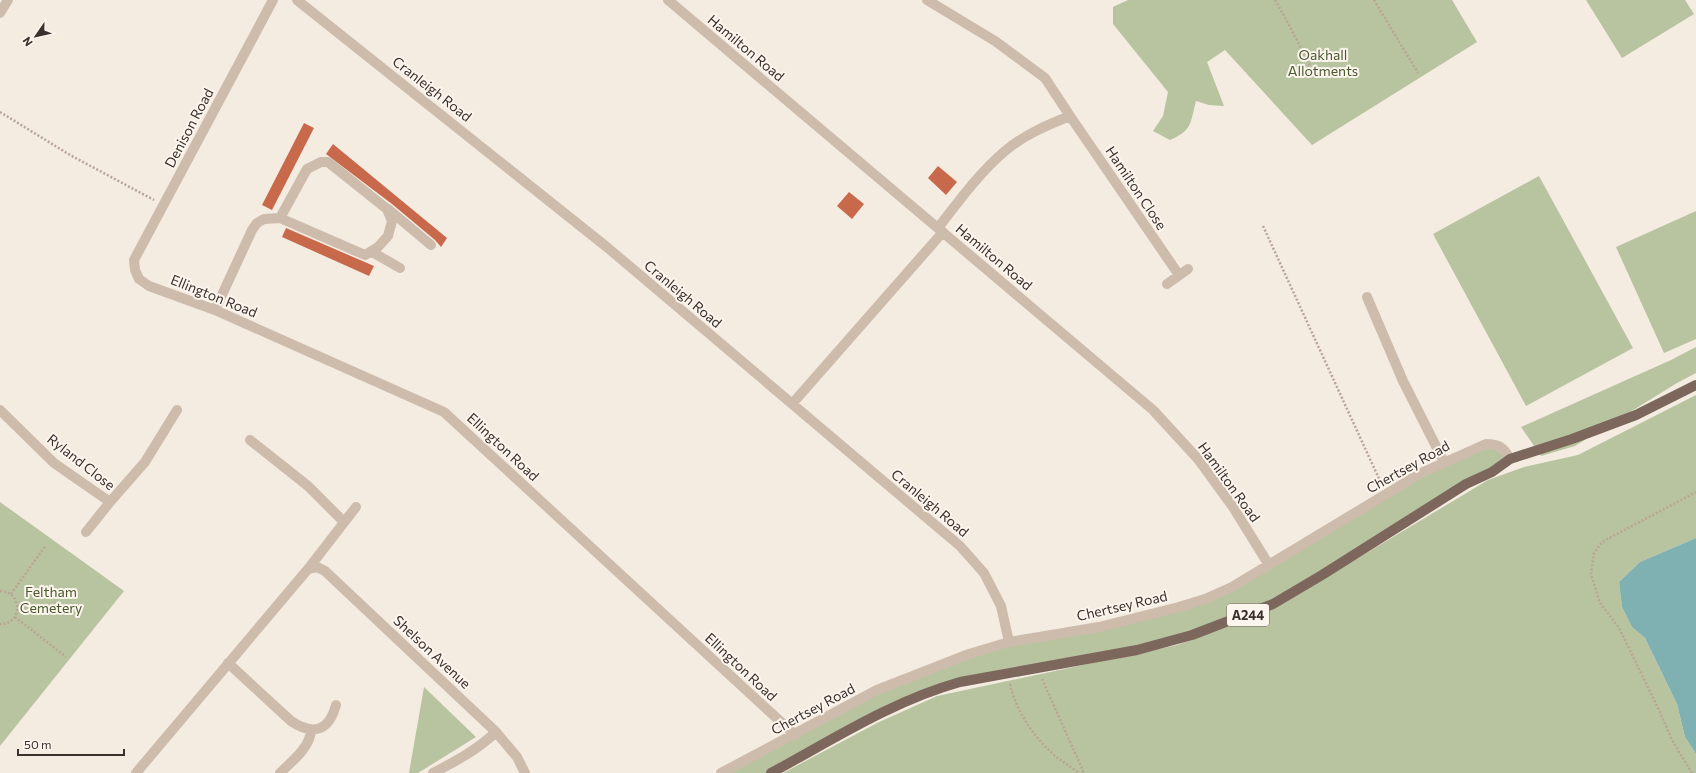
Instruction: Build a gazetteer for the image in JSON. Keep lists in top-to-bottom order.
{
  "streets": {
    "main road": ["A244"],
    "street": [
      "Hamilton Road",
      "Cranleigh Road",
      "Denison Road",
      "Hamilton Close",
      "Ellington Road",
      "Ryland Close",
      "Chertsey Road",
      "Shelson Avenue"
    ]
  },
  "crossings": [
    ["Hamilton Road", "Chertsey Road"],
    ["Cranleigh Road", "Chertsey Road"],
    ["Denison Road", "Ellington Road"],
    ["Ellington Road", "Chertsey Road"],
    ["Chertsey Road", "A244"]
  ],
  "parks": ["Oakhall Allotments", "Feltham Cemetery"],
  "scale_bar": "50 m",
  "north": "bottom left"
}
